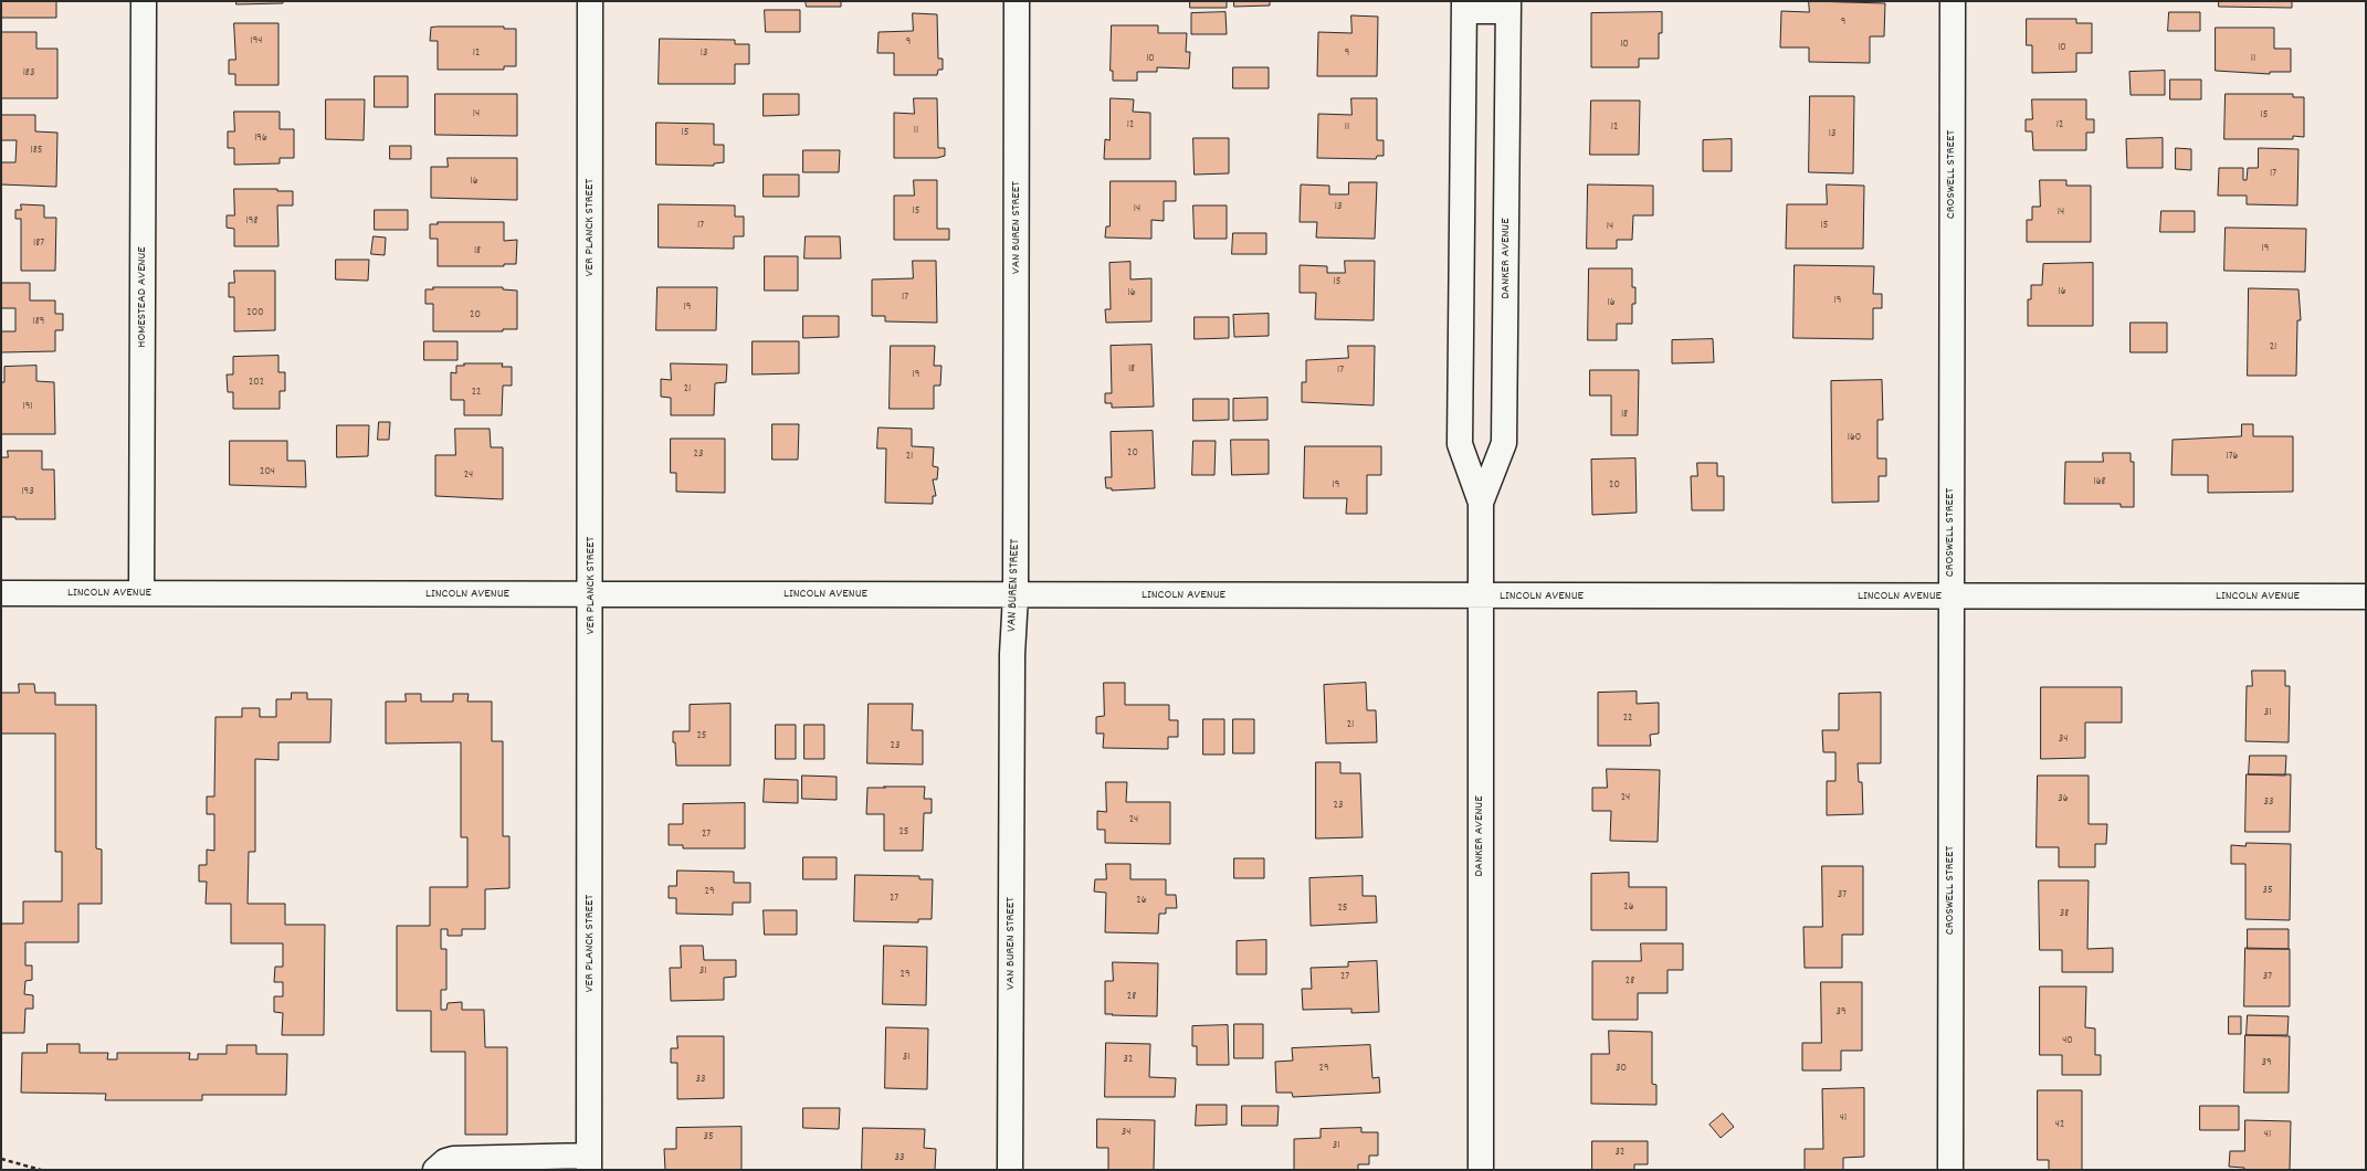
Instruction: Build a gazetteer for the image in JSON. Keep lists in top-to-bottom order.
{
  "streets": {
    "street": [
      "CROSWELL STREET",
      "VER PLANCK STREET",
      "VAN BUREN STREET",
      "DANKER AVENUE",
      "HOMESTEAD AVENUE",
      "LINCOLN AVENUE"
    ]
  },
  "crossings": [
    ["CROSWELL STREET", "LINCOLN AVENUE"],
    ["VER PLANCK STREET", "LINCOLN AVENUE"],
    ["VAN BUREN STREET", "LINCOLN AVENUE"],
    ["DANKER AVENUE", "LINCOLN AVENUE"],
    ["HOMESTEAD AVENUE", "LINCOLN AVENUE"]
  ],
  "house_numbers": [
    "9",
    "194",
    "9",
    "10",
    "10",
    "12",
    "13",
    "9",
    "10",
    "11",
    "183",
    "14",
    "15",
    "12",
    "12",
    "11",
    "12",
    "11",
    "15",
    "13",
    "196",
    "185",
    "17",
    "16",
    "13",
    "14",
    "15",
    "14",
    "198",
    "17",
    "15",
    "14",
    "187",
    "19",
    "18",
    "15",
    "16",
    "16",
    "17",
    "19",
    "16",
    "19",
    "200",
    "20",
    "189",
    "21",
    "18",
    "17",
    "19",
    "202",
    "21",
    "22",
    "191",
    "18",
    "160",
    "20",
    "23",
    "21",
    "176",
    "204",
    "24",
    "168",
    "19",
    "20",
    "193",
    "31",
    "22",
    "21",
    "25",
    "34",
    "23",
    "24",
    "36",
    "33",
    "23",
    "24",
    "25",
    "27",
    "35",
    "29",
    "37",
    "27",
    "26",
    "26",
    "25",
    "38",
    "31",
    "29",
    "27",
    "37",
    "28",
    "28",
    "39",
    "40",
    "31",
    "32",
    "39",
    "29",
    "30",
    "33",
    "41",
    "42",
    "34",
    "41",
    "35",
    "31",
    "32",
    "33"
  ]
}
